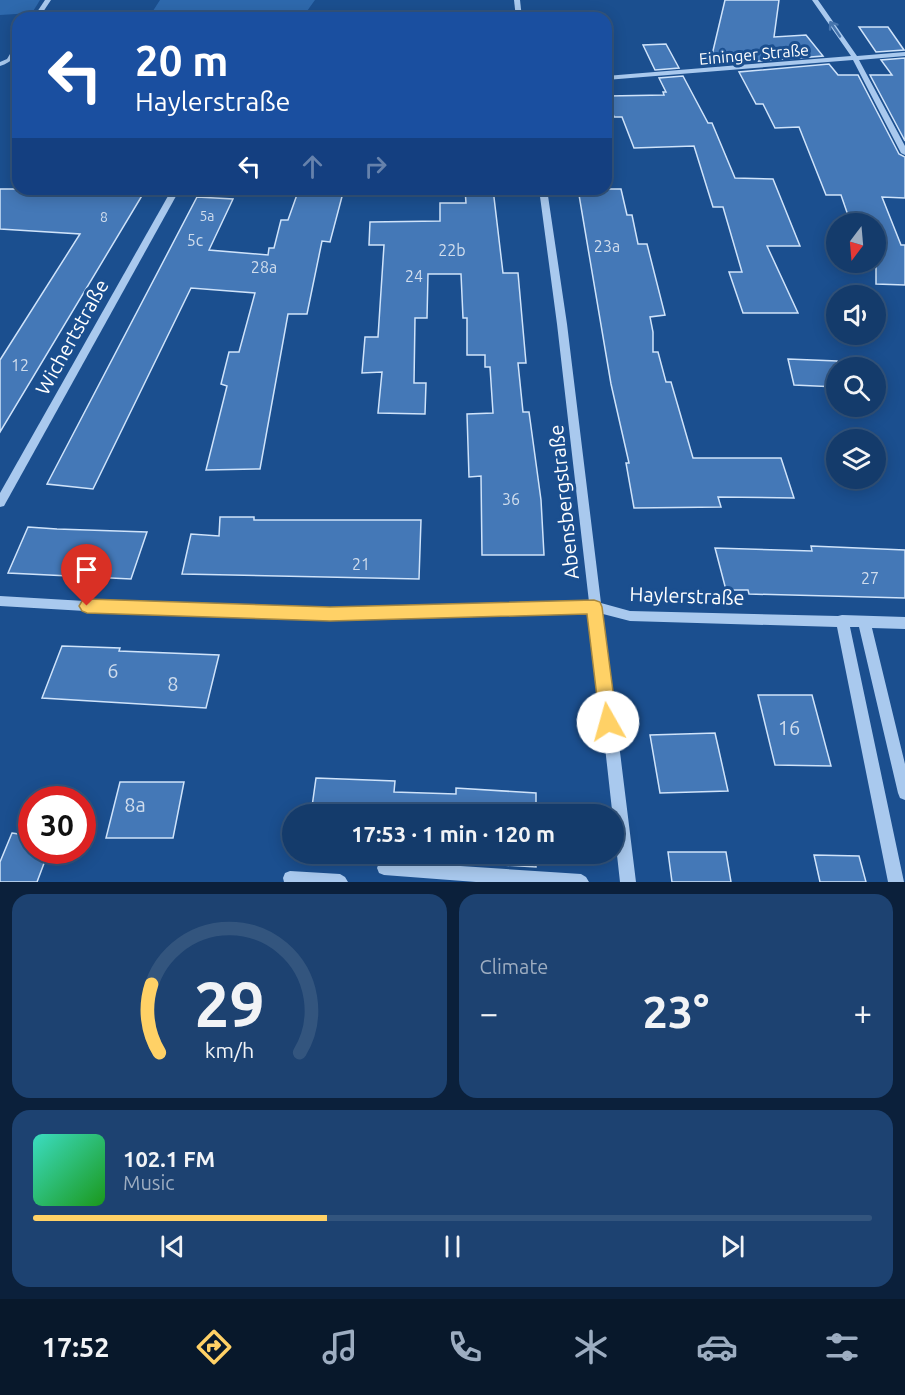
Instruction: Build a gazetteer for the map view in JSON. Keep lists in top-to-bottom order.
{
  "streets": {
    "street": [
      "Eininger Straße",
      "Wichertstraße",
      "Abensbergstraße",
      "Haylerstraße"
    ]
  },
  "crossings": [
    ["Abensbergstraße", "Haylerstraße"]
  ],
  "house_numbers": [
    "5a",
    "8",
    "5c",
    "23a",
    "22b",
    "28a",
    "24",
    "12",
    "36",
    "21",
    "27",
    "6",
    "8",
    "16",
    "8a"
  ],
  "north": "bottom",
  "page": {
    "turn": ["20 m", "Haylerstraße"],
    "limit": "30",
    "trip": "17:53 · 1 min · 120 m",
    "tile": "Climate",
    "heat": ["−", "23°", "+"],
    "song": ["102.1 FM", "Music"],
    "tabs": "17:52",
    "gauge": ["29", "km/h"]
  }
}
